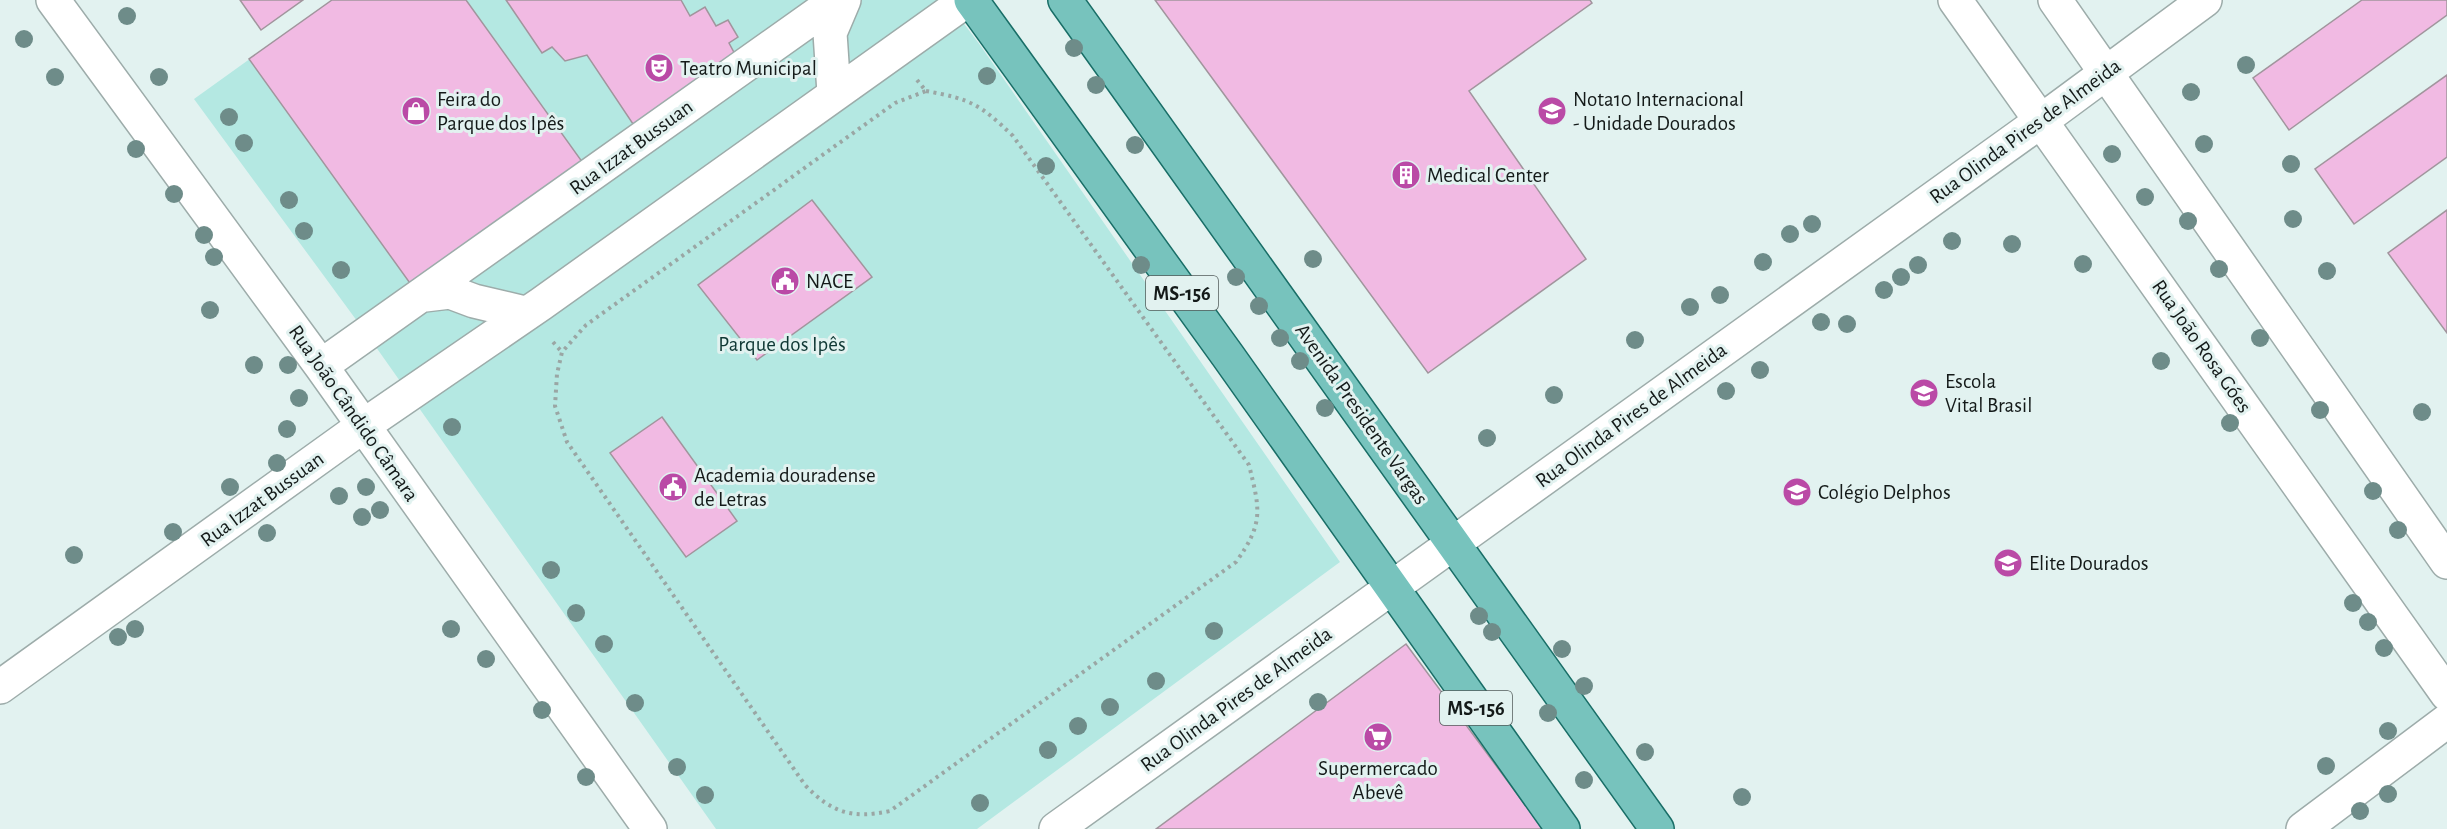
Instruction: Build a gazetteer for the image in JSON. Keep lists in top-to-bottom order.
{
  "streets": {
    "main road": ["MS-156", "Avenida Presidente Vargas"],
    "street": [
      "Rua Olinda Pires de Almeida",
      "Rua Izzat Bussuan",
      "Rua João Rosa Góes",
      "Rua João Cândido Câmara"
    ]
  },
  "crossings": [
    ["Rua Olinda Pires de Almeida", "MS-156"],
    ["Rua Olinda Pires de Almeida", "Rua João Rosa Góes"],
    ["Rua Olinda Pires de Almeida", "Avenida Presidente Vargas"],
    ["Rua Izzat Bussuan", "MS-156"],
    ["Rua Izzat Bussuan", "Rua João Cândido Câmara"]
  ],
  "parks": ["Parque dos Ipês"],
  "places": {
    "theatre": ["Teatro Municipal"],
    "shop": ["Feira do Parque dos Ipês"],
    "school or university": [
      "Nota10 Internacional - Unidade Dourados",
      "Escola Vital Brasil",
      "Colégio Delphos",
      "Elite Dourados"
    ],
    "building": ["Medical Center"],
    "public building": ["NACE", "Academia douradense de Letras"],
    "supermarket": ["Supermercado Abevê"]
  }
}
